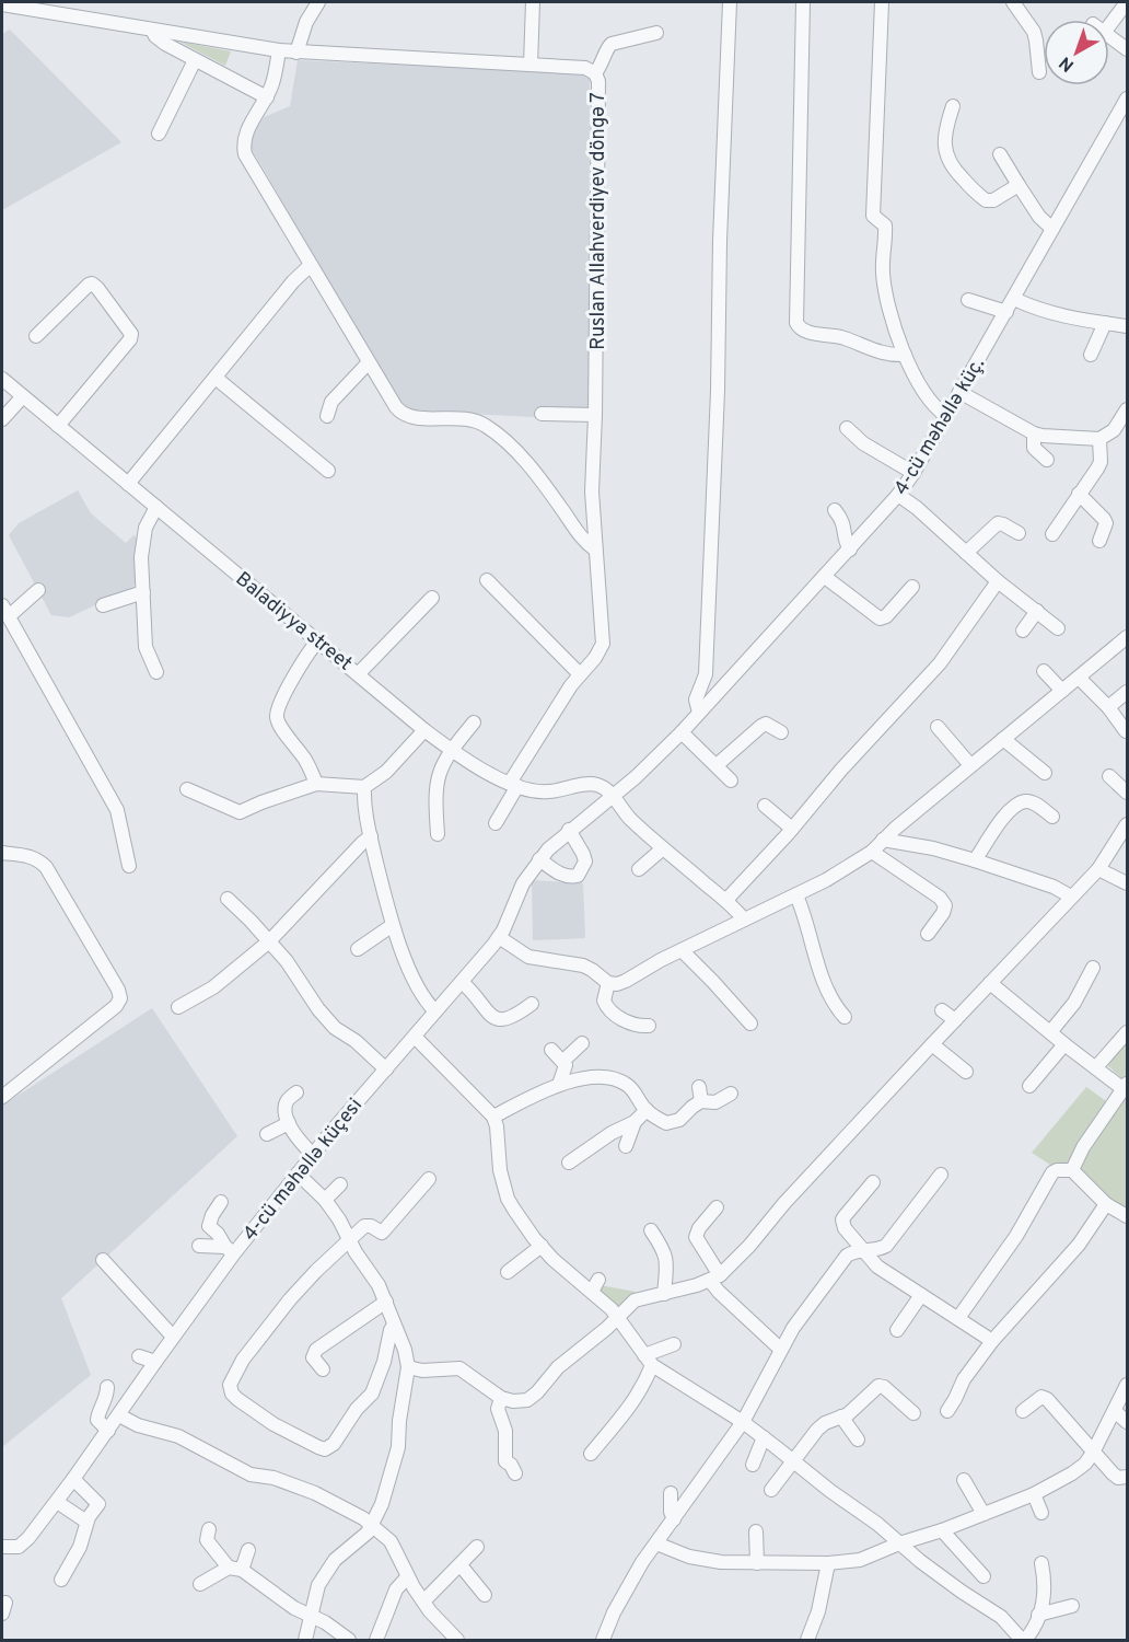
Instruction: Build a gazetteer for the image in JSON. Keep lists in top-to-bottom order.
{
  "streets": {
    "street": [
      "Ruslan Allahverdiyev döngə 7",
      "4-cü məhəllə küç.",
      "Baladiyya street",
      "4-cü məhəllə küçesi"
    ]
  },
  "crossings": [
    ["Ruslan Allahverdiyev döngə 7", "Baladiyya street"],
    ["4-cü məhəllə küç.", "Baladiyya street"],
    ["4-cü məhəllə küç.", "4-cü məhəllə küçesi"],
    ["Baladiyya street", "4-cü məhəllə küçesi"]
  ],
  "north": "bottom left"
}
